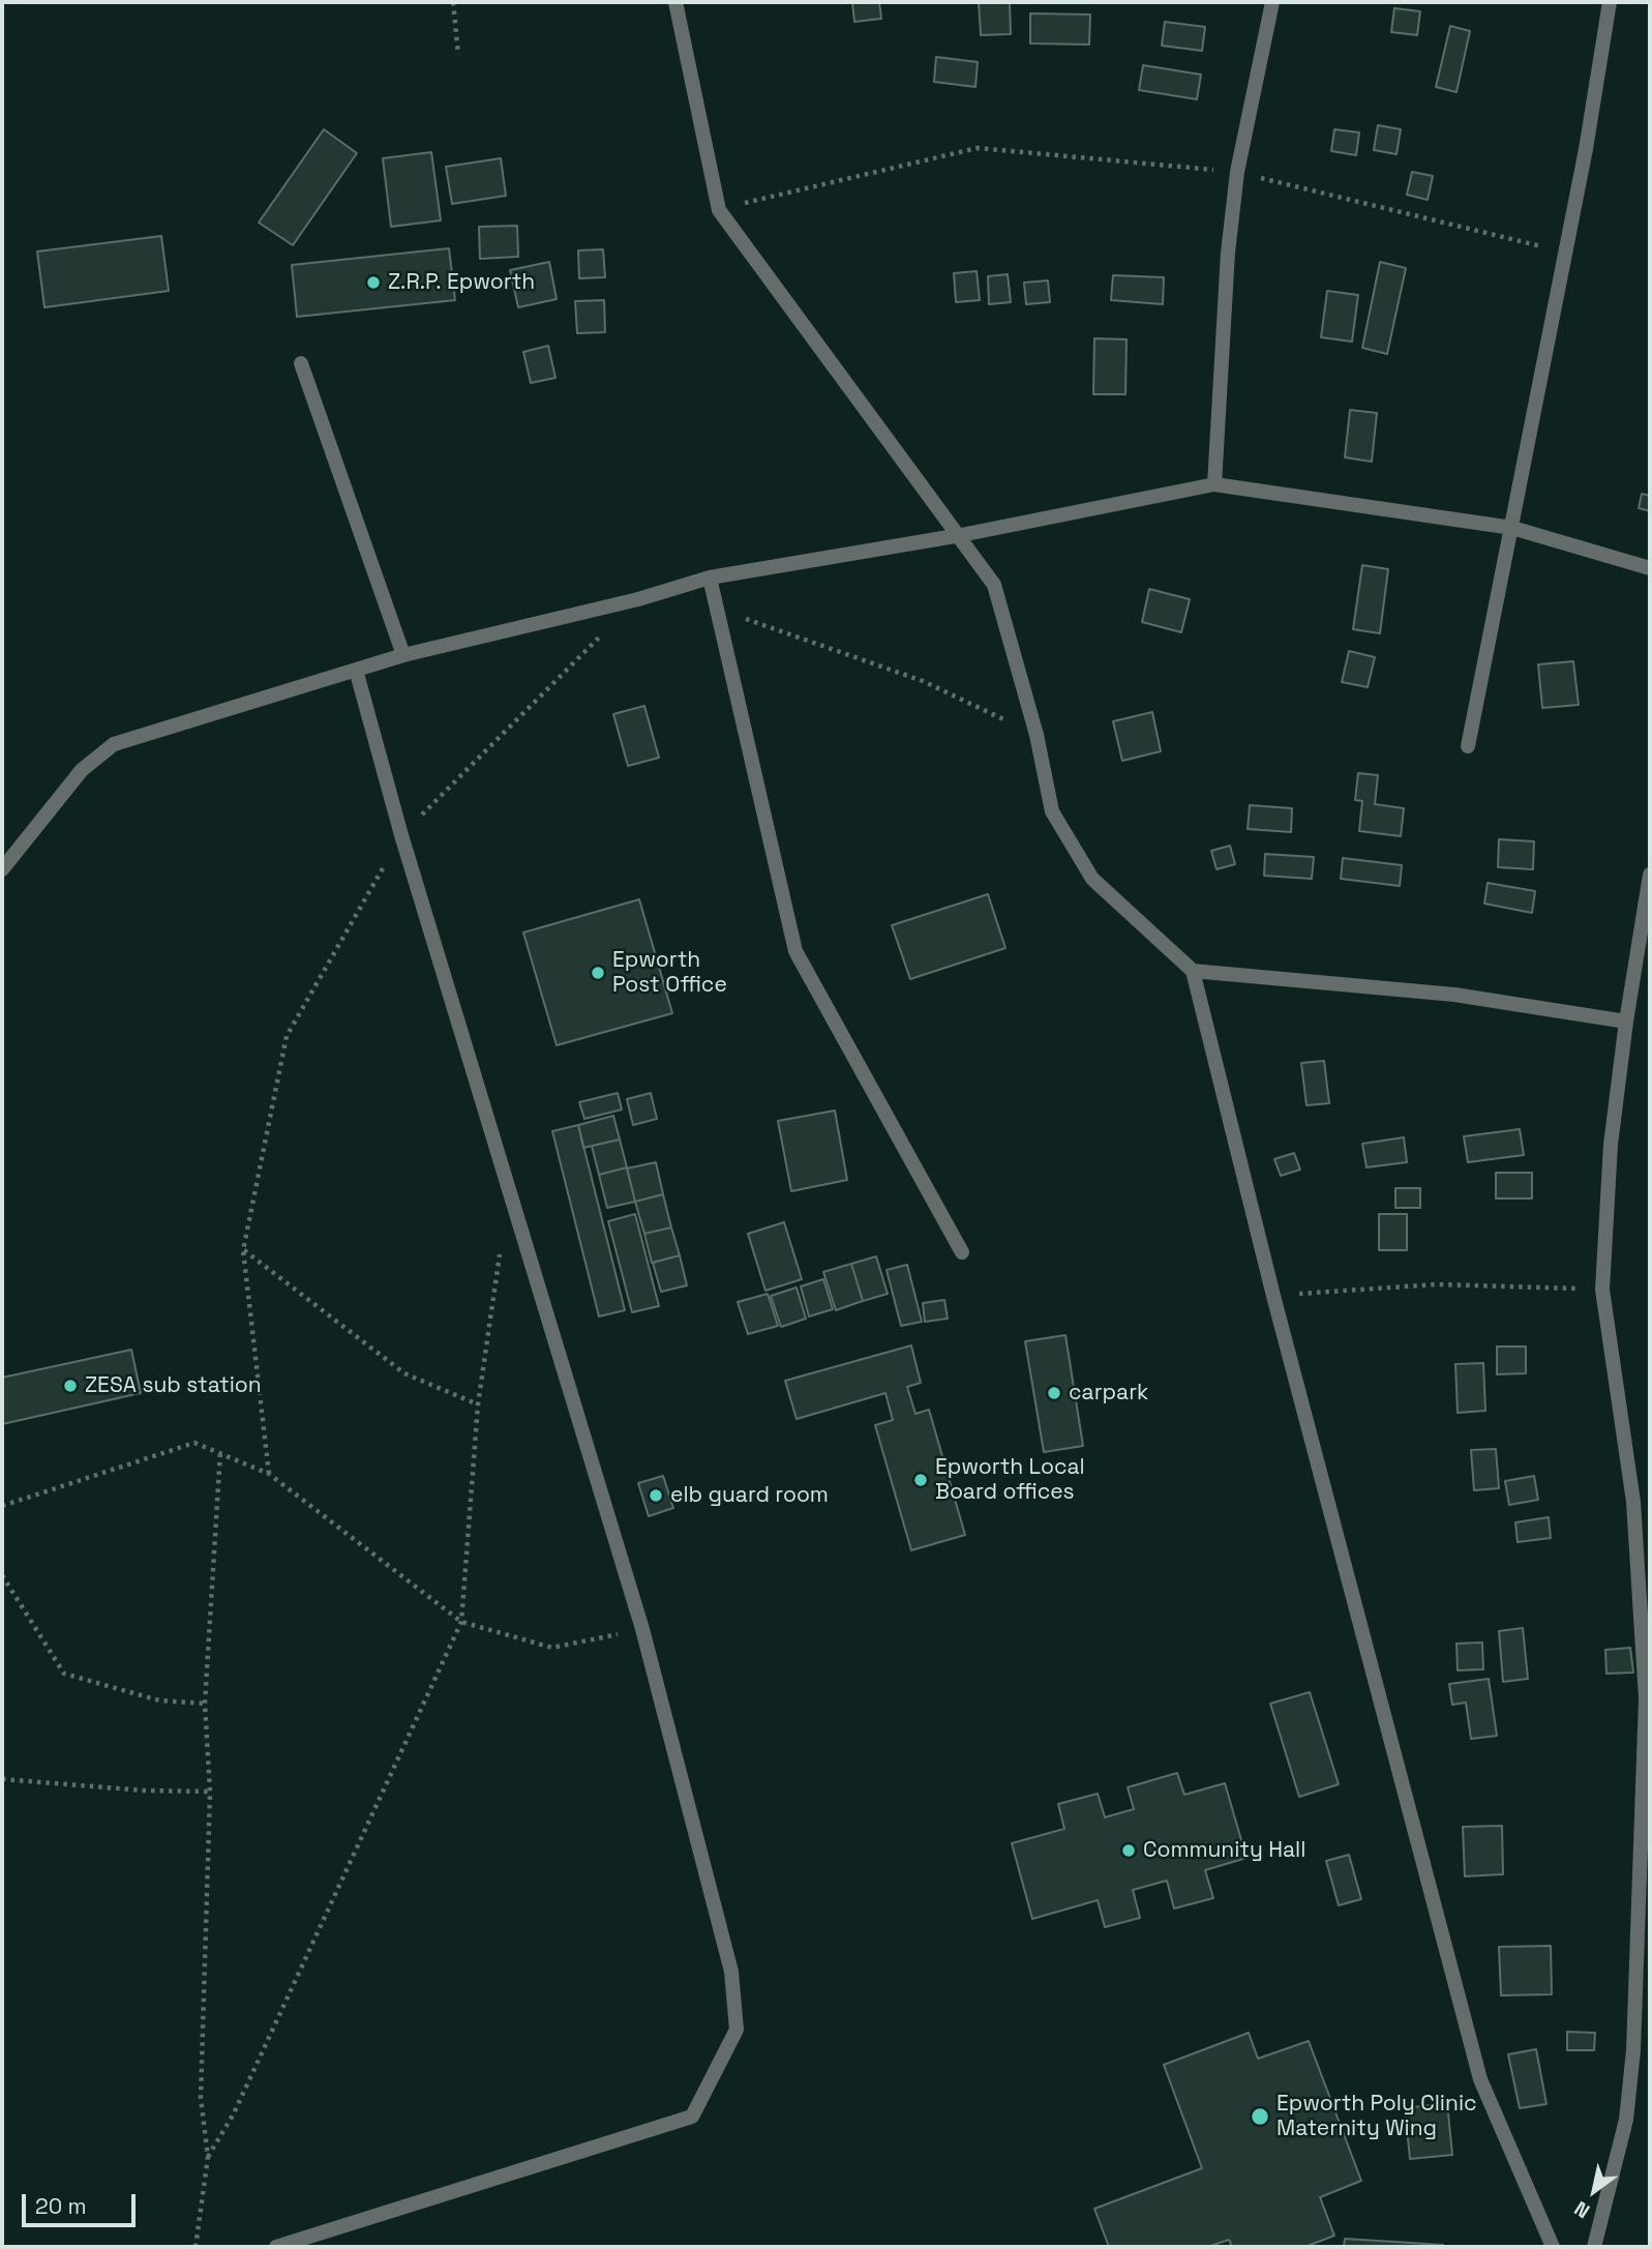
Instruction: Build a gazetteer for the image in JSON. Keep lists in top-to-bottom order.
{
  "places": [
    "Z.R.P. Epworth",
    "Epworth Post Office",
    "ZESA sub station",
    "carpark",
    "Epworth Local Board offices",
    "elb guard room",
    "Community Hall",
    "Epworth Poly Clinic Maternity Wing"
  ],
  "scale_bar": "20 m",
  "north": "bottom left"
}
